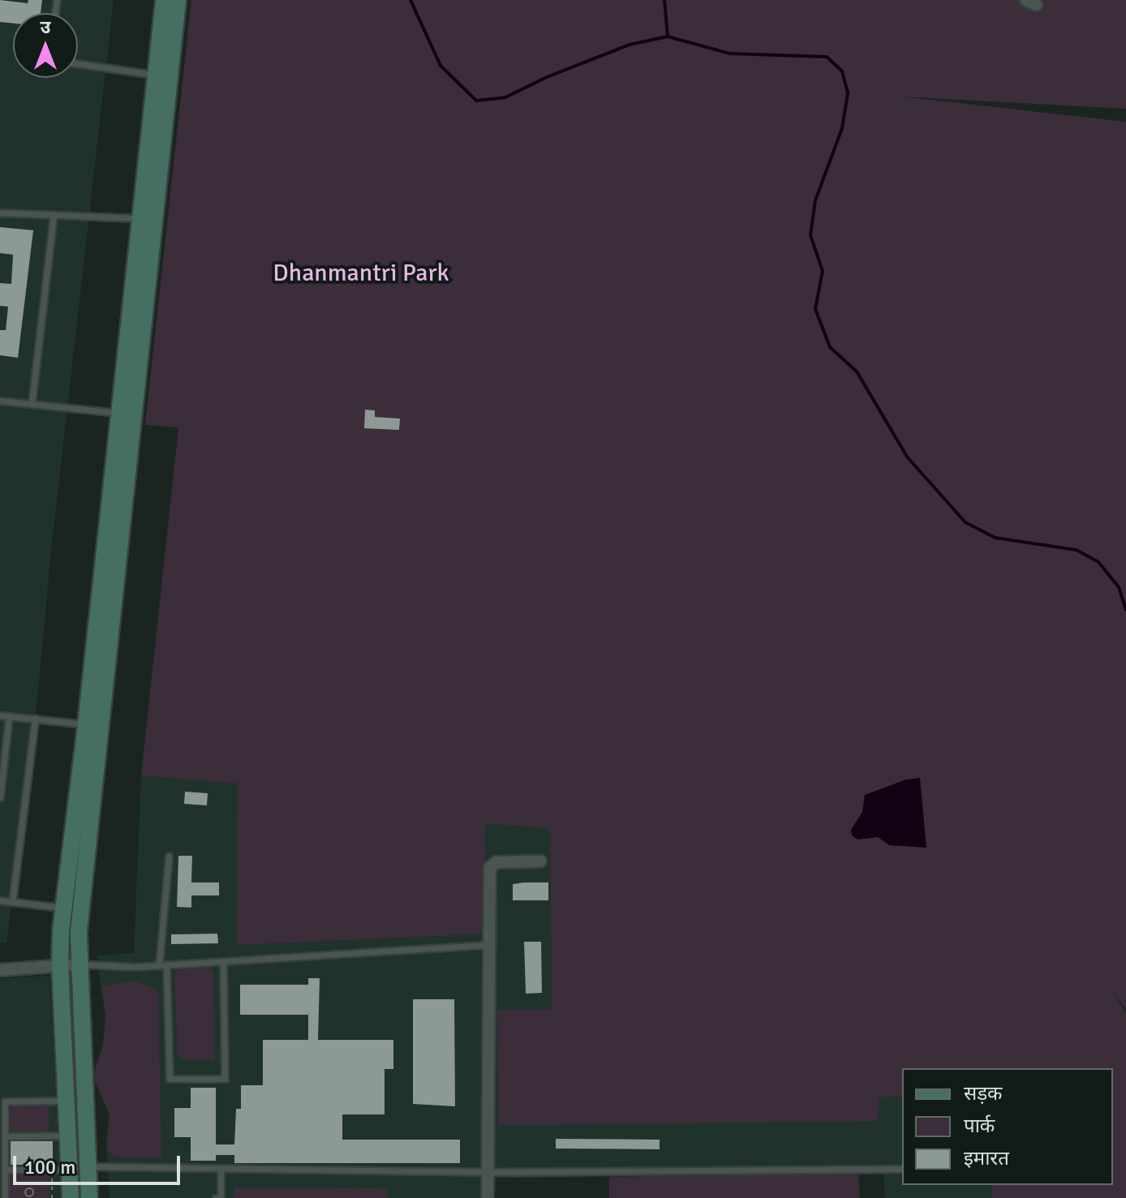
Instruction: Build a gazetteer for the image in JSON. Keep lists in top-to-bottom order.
{
  "parks": ["Dhanmantri Park"],
  "legend": ["सड़क", "पार्क", "इमारत"],
  "scale_bar": "100 m",
  "north": "top"
}
